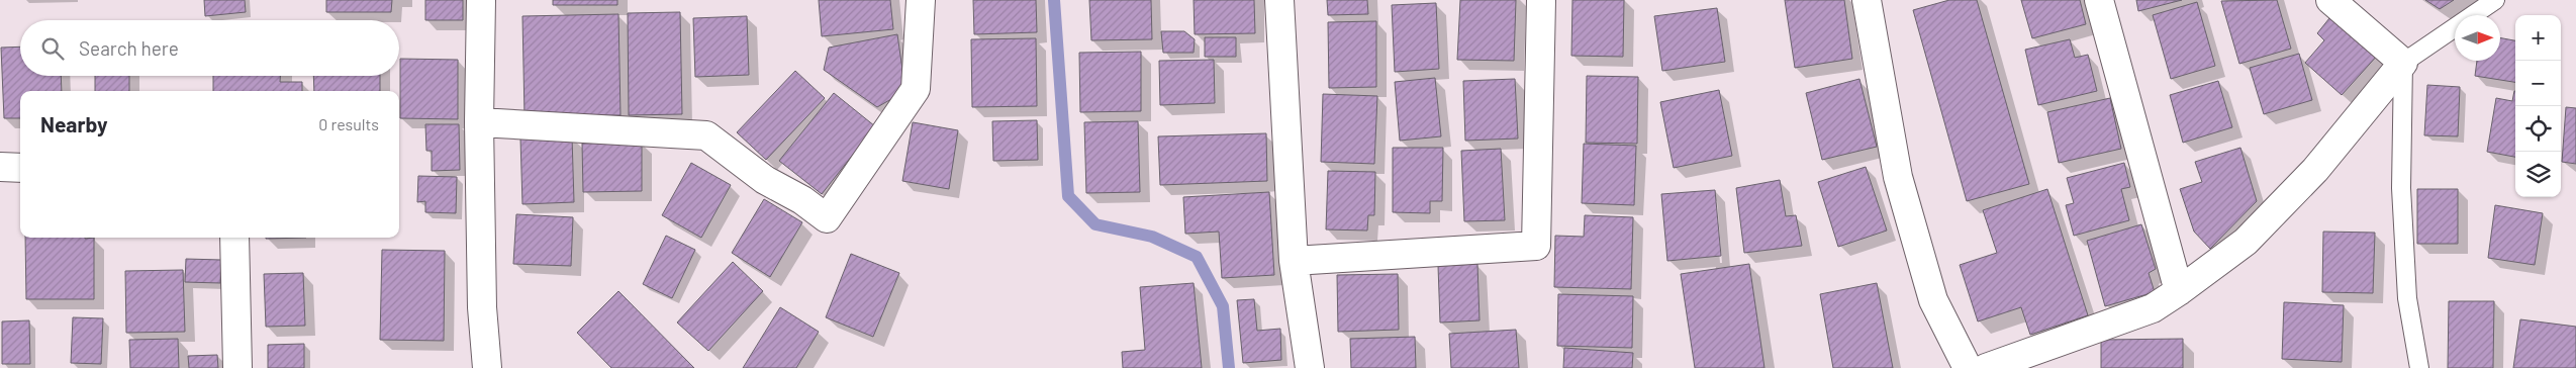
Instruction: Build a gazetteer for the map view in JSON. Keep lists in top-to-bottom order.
{
  "north": "right",
  "page": {
    "map_buttons": ["+", "−"],
    "search": "Search here",
    "heading": ["Nearby", "0 results"]
  }
}
